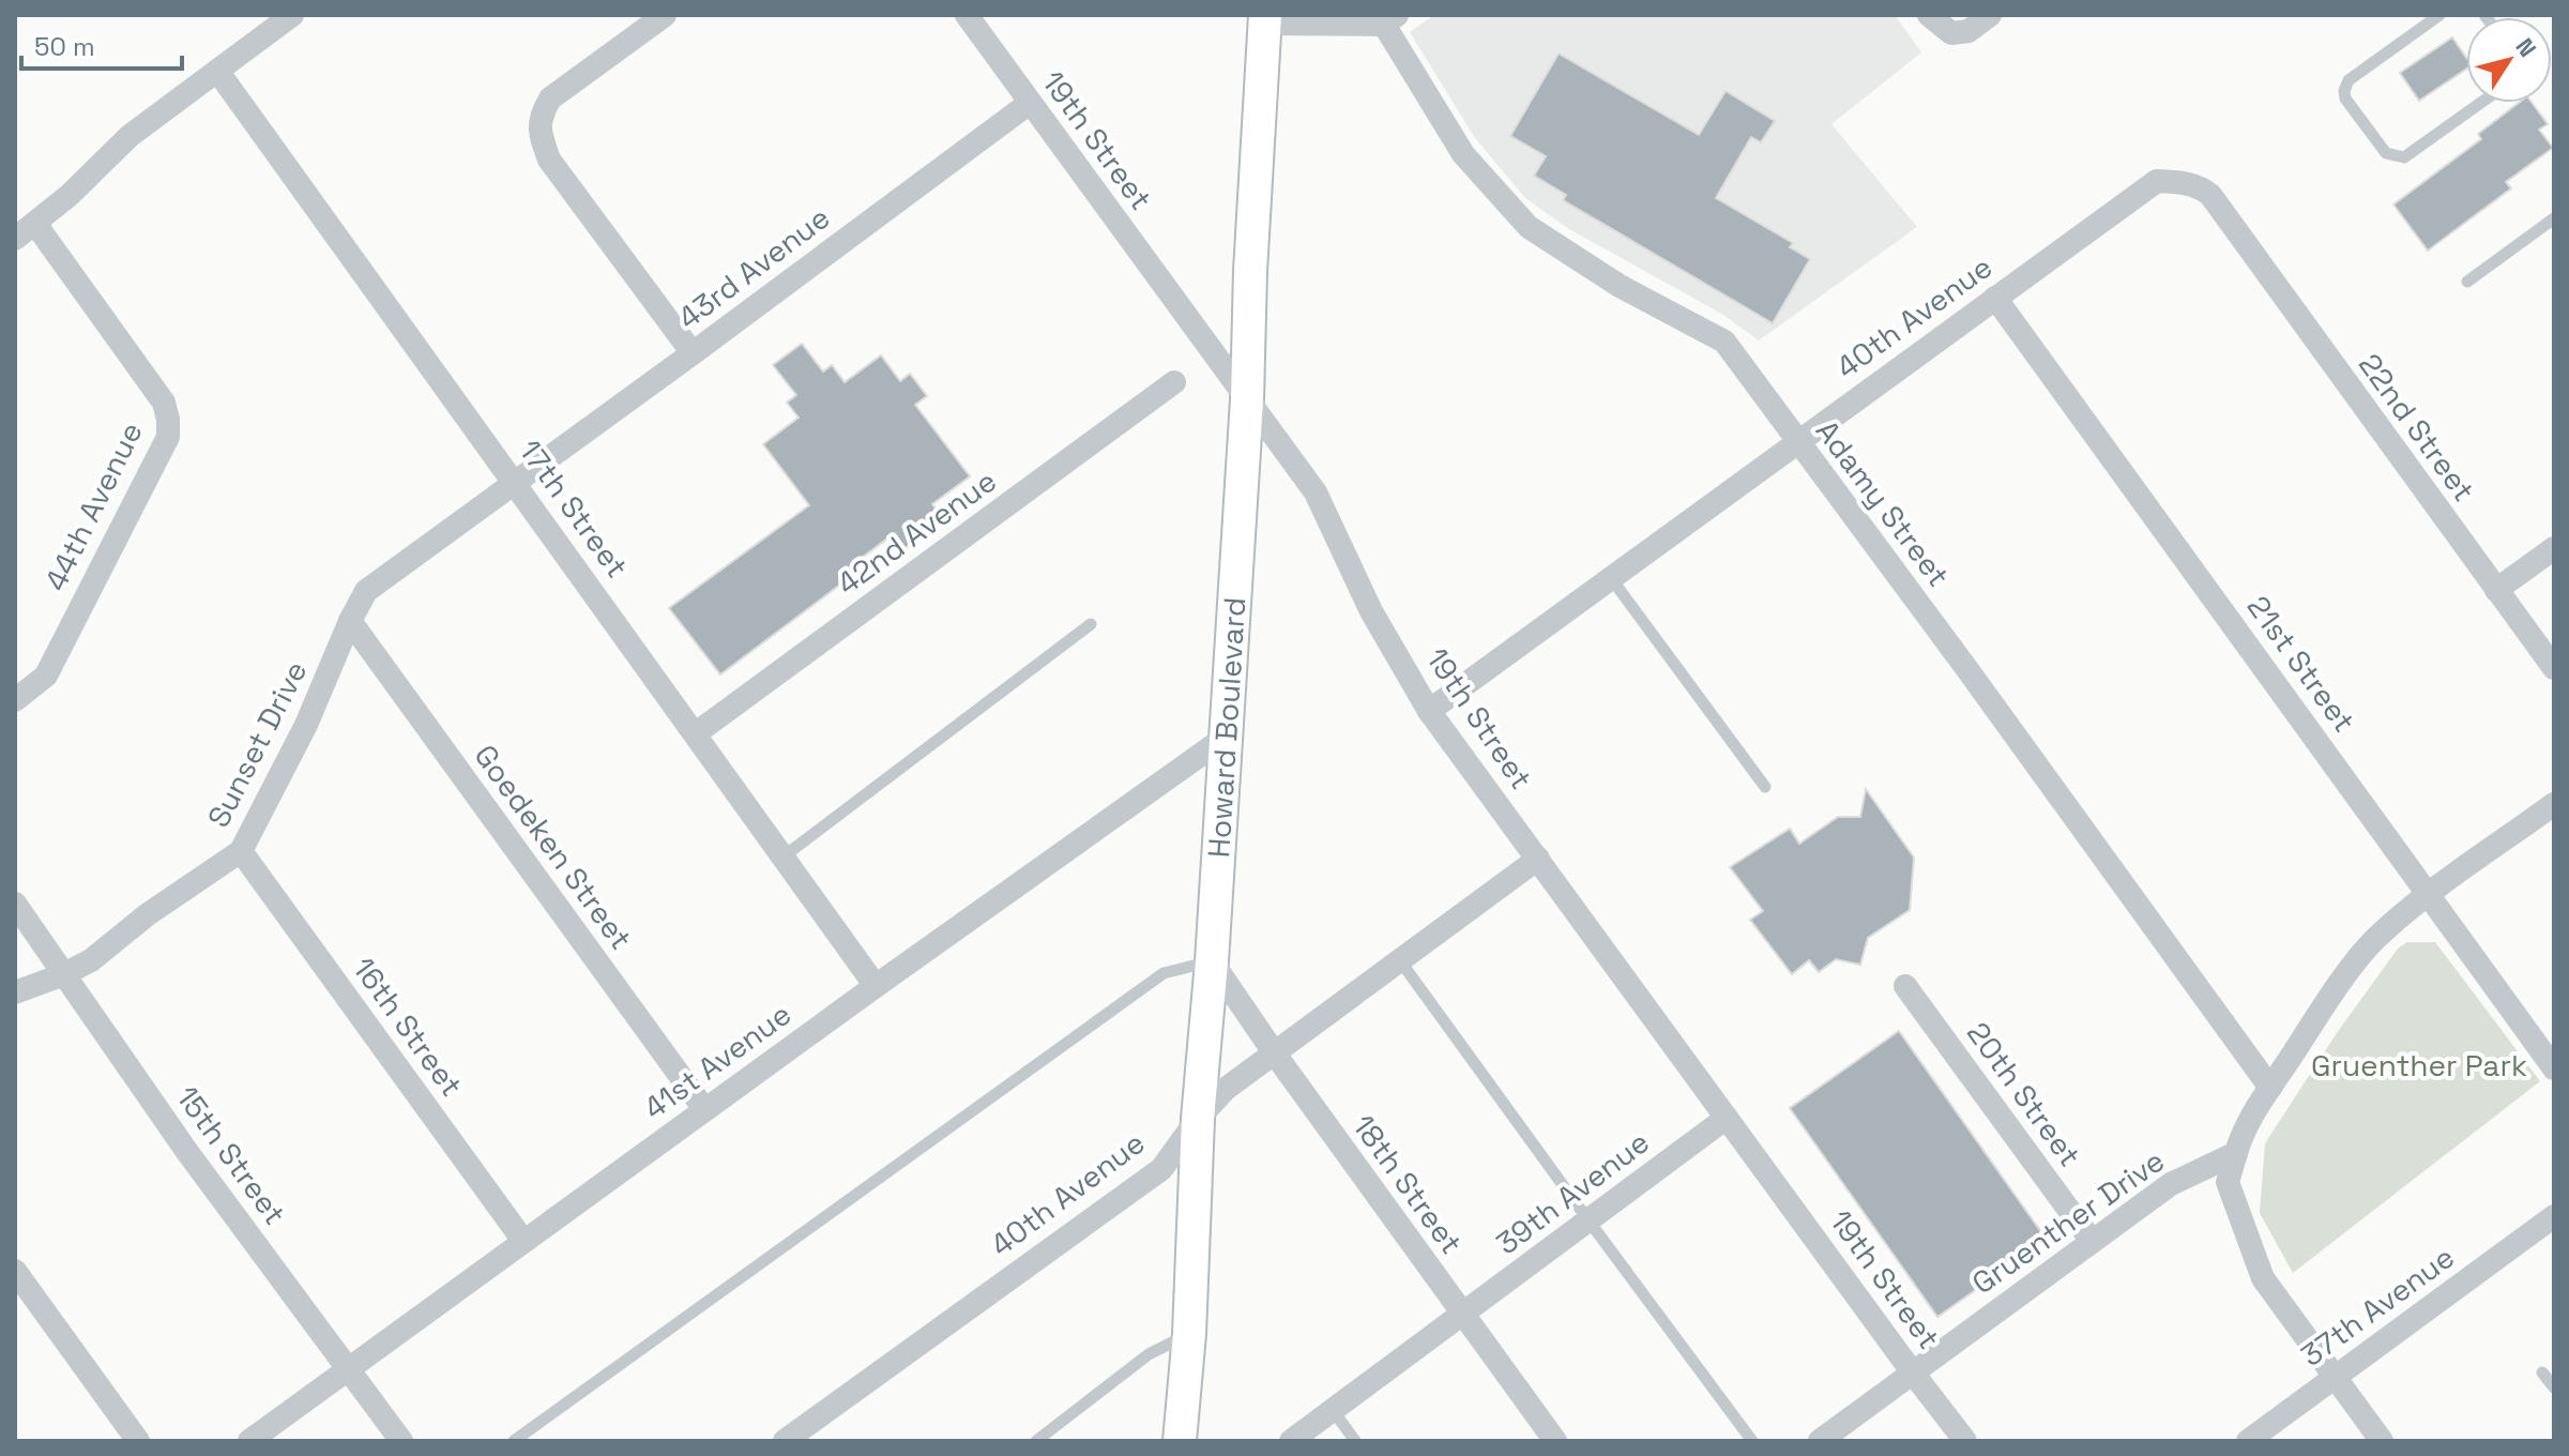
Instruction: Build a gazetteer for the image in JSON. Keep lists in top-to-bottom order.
{
  "streets": {
    "main road": ["Howard Boulevard"],
    "street": [
      "19th Street",
      "43rd Avenue",
      "40th Avenue",
      "22nd Street",
      "Adamy Street",
      "44th Avenue",
      "17th Street",
      "42nd Avenue",
      "21st Street",
      "Sunset Drive",
      "Goedeken Street",
      "16th Street",
      "41st Avenue",
      "20th Street",
      "15th Street",
      "18th Street",
      "39th Avenue",
      "Gruenther Drive",
      "37th Avenue"
    ]
  },
  "crossings": [
    ["19th Street", "43rd Avenue"],
    ["19th Street", "40th Avenue"],
    ["19th Street", "Howard Boulevard"],
    ["19th Street", "39th Avenue"],
    ["19th Street", "Gruenther Drive"],
    ["43rd Avenue", "17th Street"],
    ["43rd Avenue", "Sunset Drive"],
    ["40th Avenue", "22nd Street"],
    ["40th Avenue", "Adamy Street"],
    ["40th Avenue", "21st Street"],
    ["40th Avenue", "Howard Boulevard"],
    ["40th Avenue", "18th Street"],
    ["17th Street", "42nd Avenue"],
    ["17th Street", "Sunset Drive"],
    ["17th Street", "41st Avenue"],
    ["Howard Boulevard", "41st Avenue"],
    ["Howard Boulevard", "18th Street"],
    ["Sunset Drive", "Goedeken Street"],
    ["Sunset Drive", "16th Street"],
    ["Sunset Drive", "15th Street"],
    ["Goedeken Street", "41st Avenue"],
    ["16th Street", "41st Avenue"],
    ["41st Avenue", "15th Street"],
    ["20th Street", "Gruenther Drive"],
    ["18th Street", "39th Avenue"]
  ],
  "parks": ["Gruenther Park"],
  "scale_bar": "50 m",
  "north": "top right"
}
